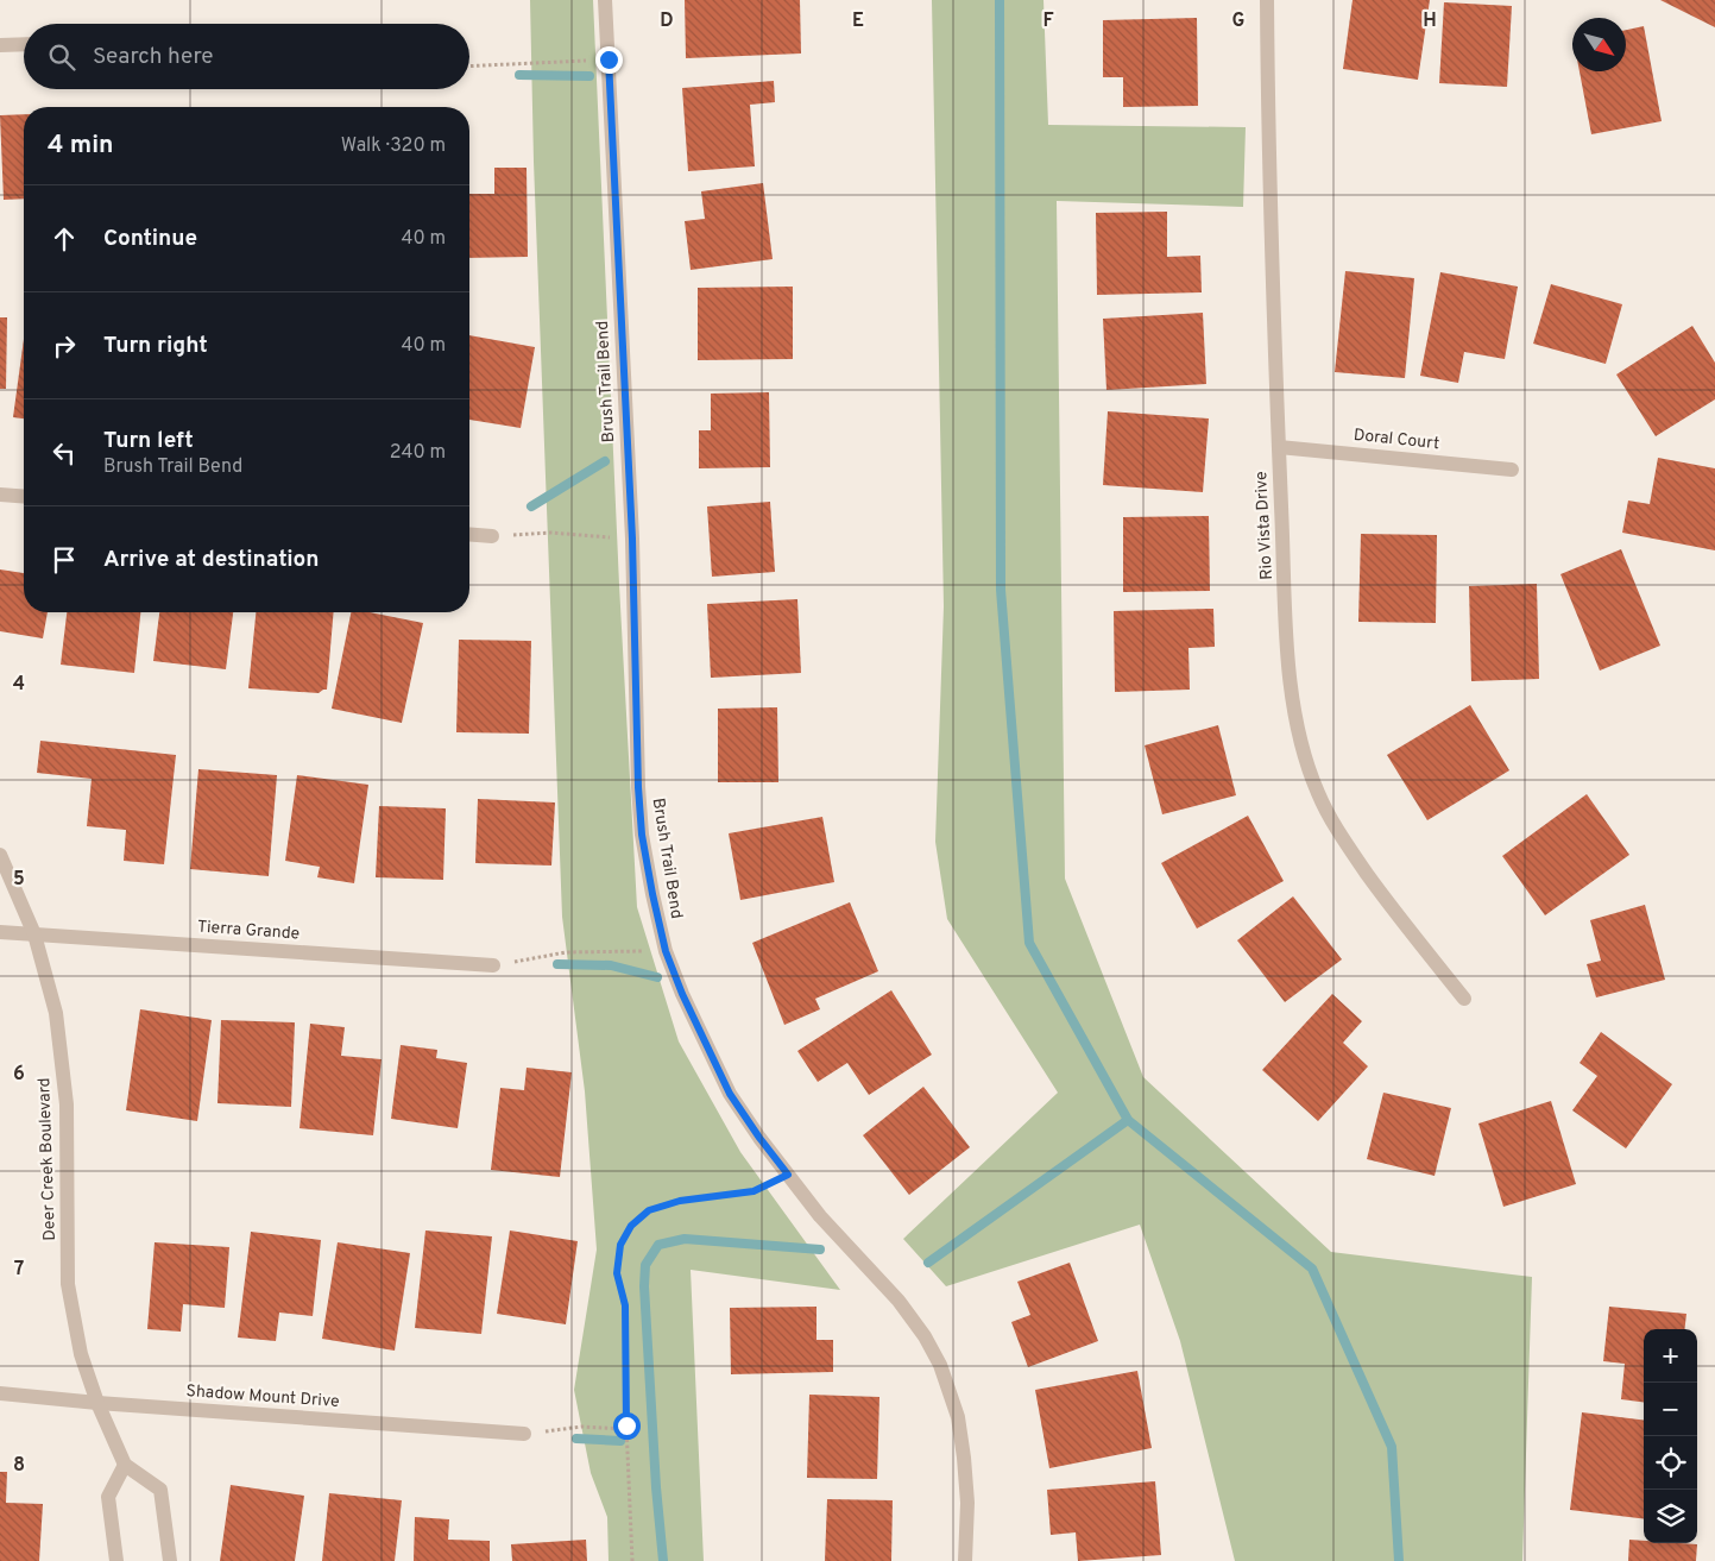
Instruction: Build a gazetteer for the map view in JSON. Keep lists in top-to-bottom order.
{
  "streets": {
    "street": [
      "Brush Trail Bend",
      "Doral Court",
      "Rio Vista Drive",
      "Tierra Grande",
      "Deer Creek Boulevard",
      "Shadow Mount Drive"
    ]
  },
  "crossings": [
    ["Doral Court", "Rio Vista Drive"],
    ["Tierra Grande", "Deer Creek Boulevard"],
    ["Deer Creek Boulevard", "Shadow Mount Drive"]
  ],
  "north": "bottom right",
  "page": {
    "search": "Search here",
    "heading": ["4 min", "Walk · 320 m"],
    "list": [
      ["Continue", "40 m"],
      ["Turn right", "40 m"],
      ["Turn left", "Brush Trail Bend", "240 m"],
      "Arrive at destination"
    ],
    "map_buttons": ["+", "−"]
  },
  "grid": {
    "columns": [
      "D",
      "E",
      "F",
      "G",
      "H"
    ],
    "rows": [
      "4",
      "5",
      "6",
      "7",
      "8"
    ]
  }
}
